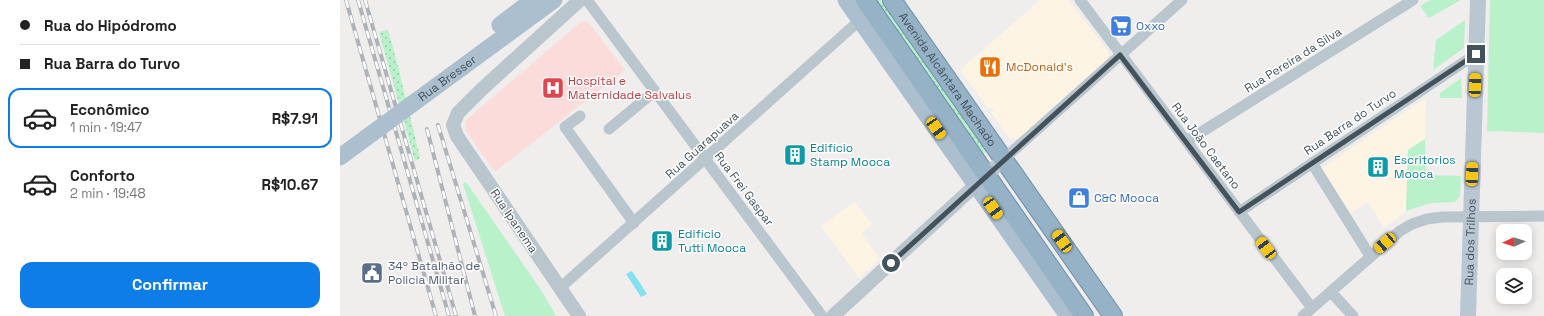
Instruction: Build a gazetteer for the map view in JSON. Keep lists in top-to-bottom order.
{
  "streets": {
    "highway": ["Avenida Alcântara Machado"],
    "main road": ["Rua Bresser", "Rua dos Trilhos"],
    "street": [
      "Rua Pereira da Silva",
      "Rua Barra do Turvo",
      "Rua Guarapuava",
      "Rua João Caetano",
      "Rua Frei Gaspar",
      "Rua Ipanema"
    ]
  },
  "crossings": [
    ["Rua Pereira da Silva", "Rua João Caetano"],
    ["Avenida Alcântara Machado", "Rua Guarapuava"],
    ["Rua Barra do Turvo", "Rua João Caetano"],
    ["Rua Barra do Turvo", "Rua dos Trilhos"],
    ["Rua Guarapuava", "Rua Frei Gaspar"],
    ["Rua Guarapuava", "Rua Ipanema"]
  ],
  "places": {
    "supermarket": ["Oxxo"],
    "restaurant": ["McDonald's"],
    "hospital": ["Hospital e Maternidade Salvalus"],
    "building": ["Edifício Stamp Mooca", "Escritorios Mooca", "Edifício Tutti Mooca"],
    "shop": ["C&C Mooca"],
    "public building": ["34º Batalhão de Policia Militar"]
  },
  "north": "left",
  "page": {
    "banner": ["Rua do Hipódromo", "Rua Barra do Turvo"],
    "list": [
      {
        "name": "Econômico",
        "note": "1 min · 19:47",
        "value": "R$7.91"
      },
      {
        "name": "Conforto",
        "note": "2 min · 19:48",
        "value": "R$10.67"
      }
    ],
    "buttons": "Confirmar"
  }
}
